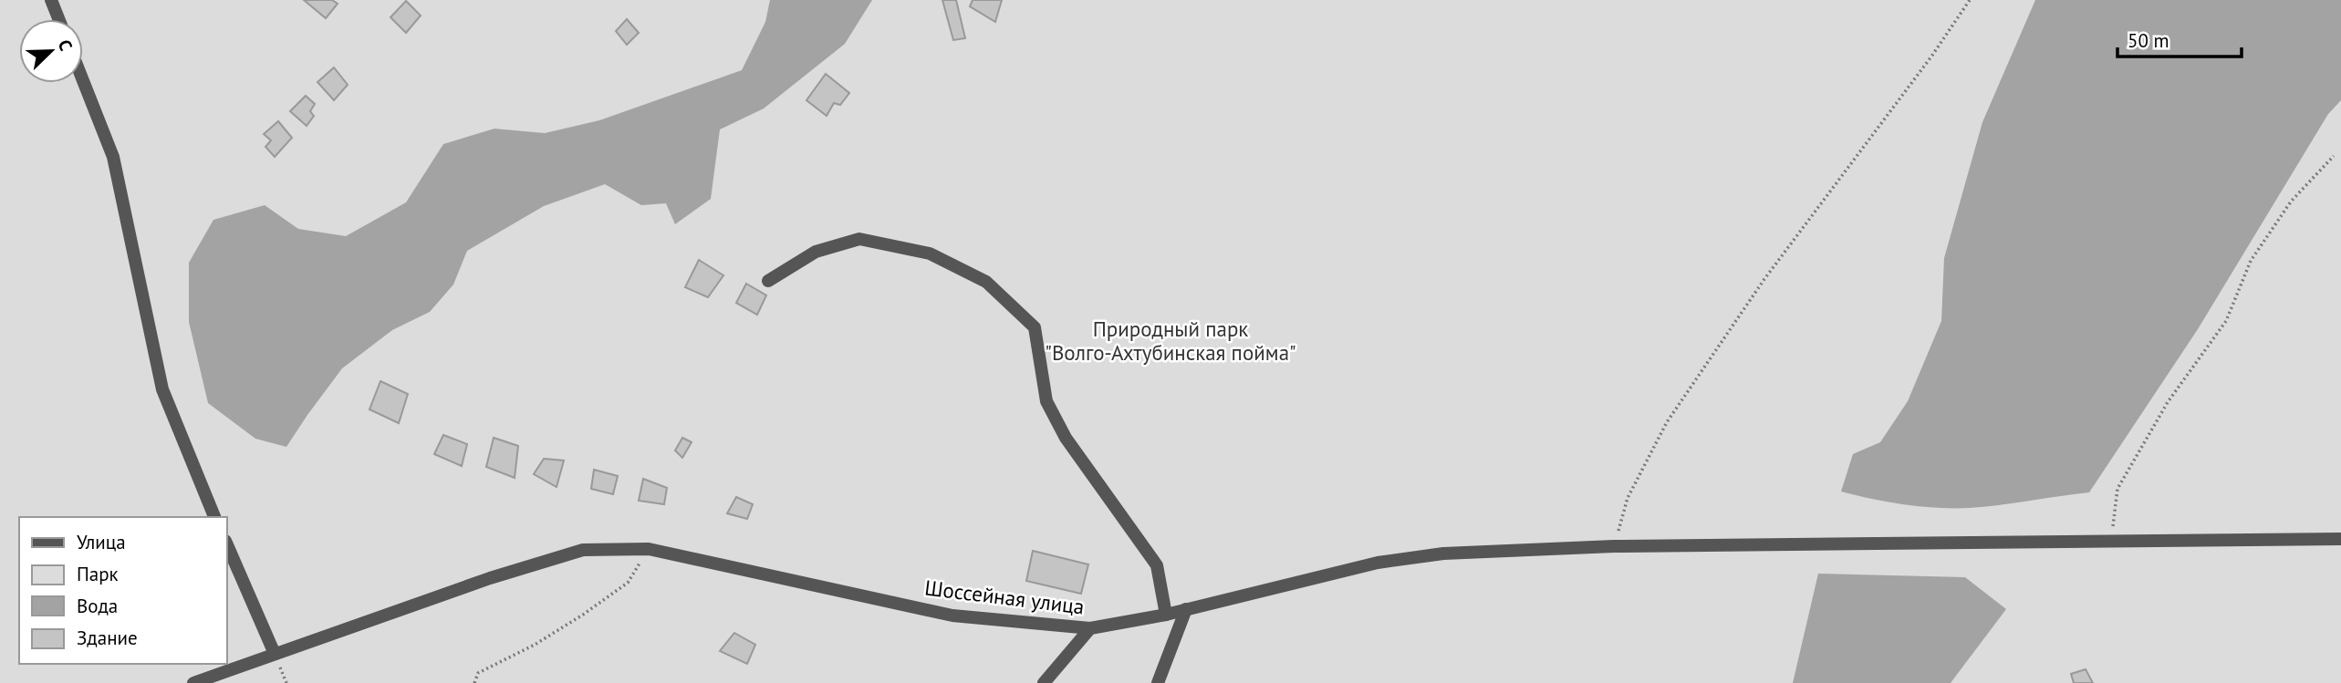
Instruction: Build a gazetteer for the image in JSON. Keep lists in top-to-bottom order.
{
  "streets": {
    "street": ["Шоссейная улица"]
  },
  "parks": ["Природный парк \"Волго-Ахтубинская пойма\""],
  "legend": [
    "Улица",
    "Парк",
    "Вода",
    "Здание"
  ],
  "scale_bar": "50 m",
  "north": "top right"
}
